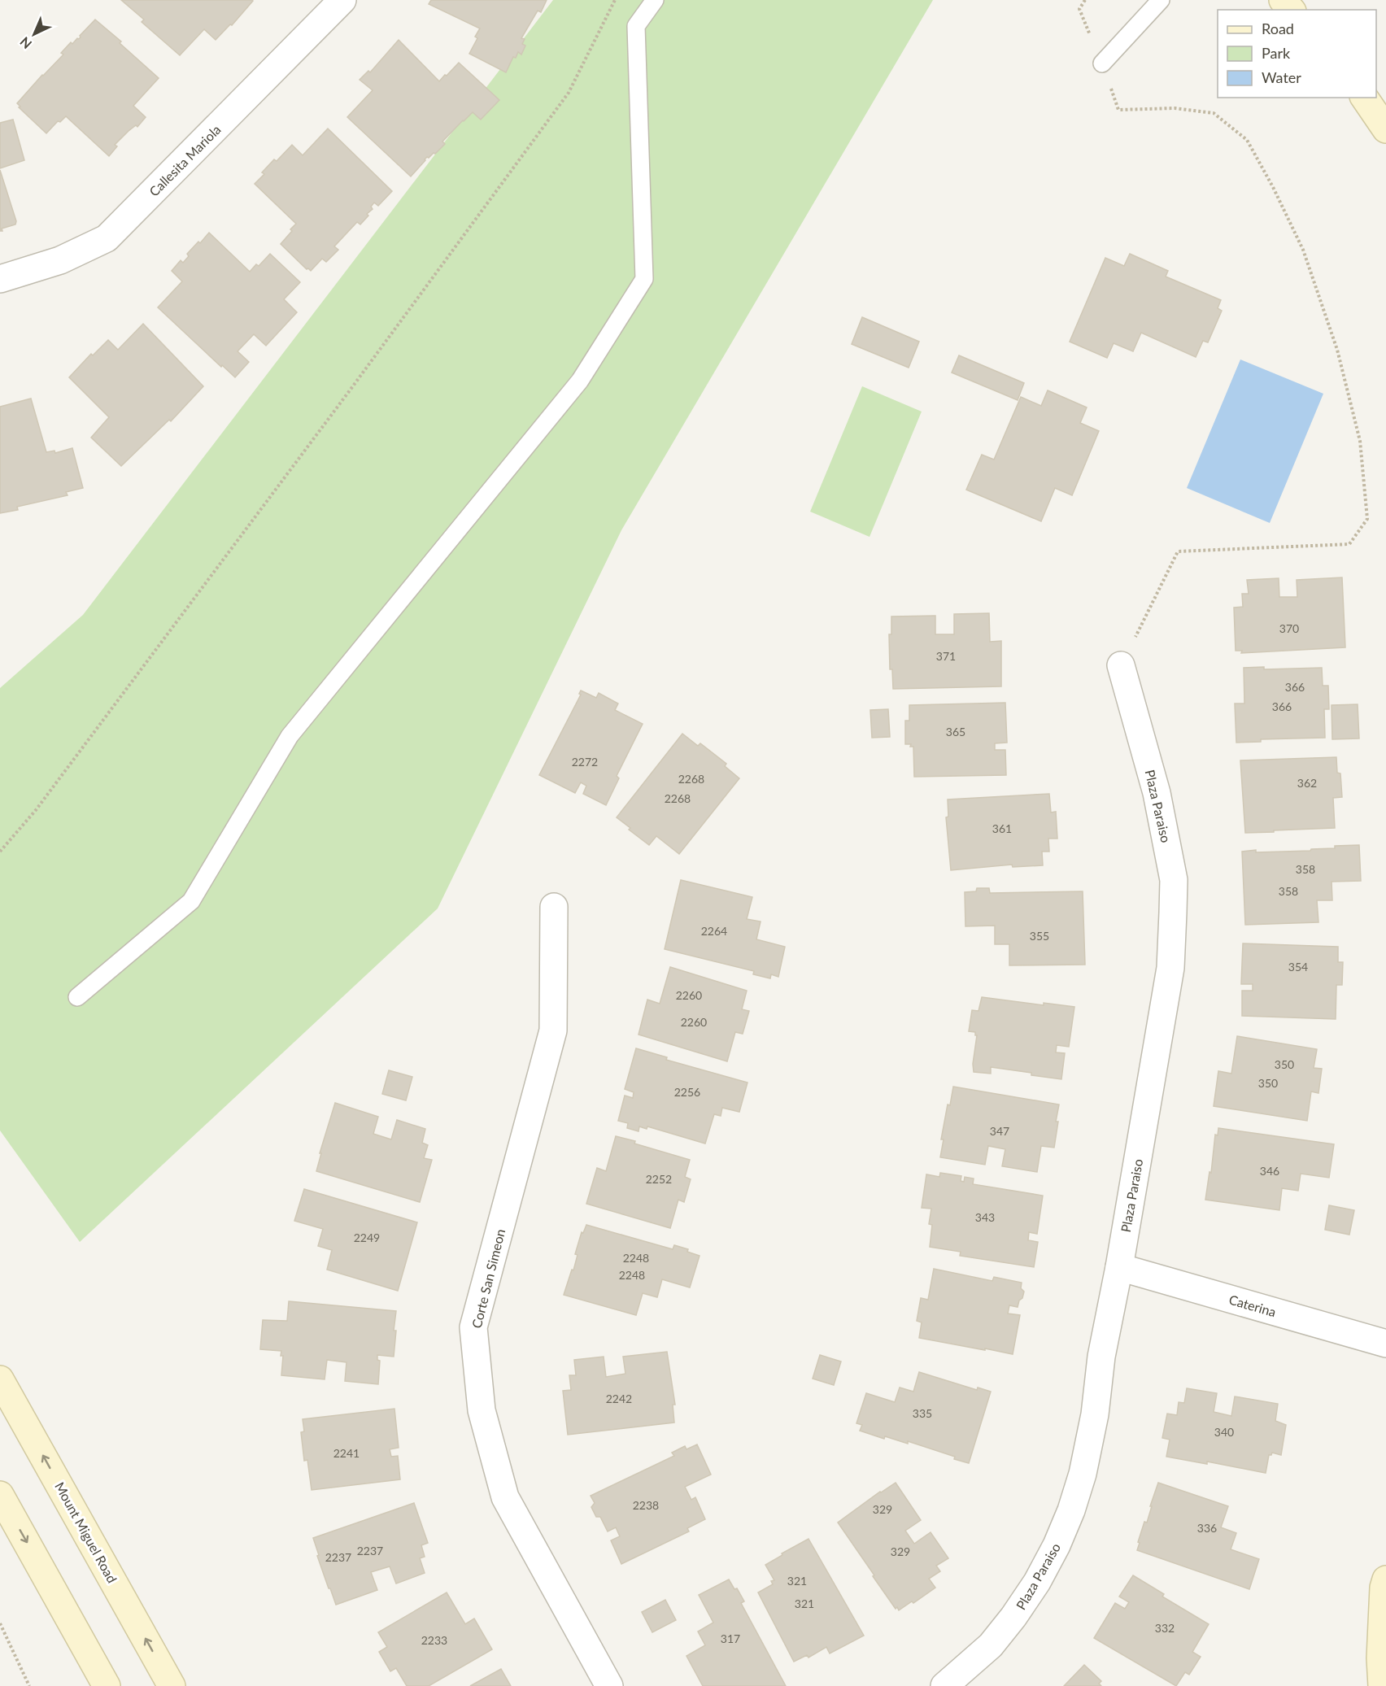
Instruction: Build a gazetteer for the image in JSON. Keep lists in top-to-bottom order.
{
  "streets": {
    "street": [
      "Callesita Mariola",
      "Plaza Paraiso",
      "Corte San Simeon",
      "Caterina",
      "Mount Miguel Road"
    ]
  },
  "crossings": [
    ["Plaza Paraiso", "Caterina"]
  ],
  "house_numbers": [
    "370",
    "371",
    "366",
    "366",
    "365",
    "2272",
    "2268",
    "362",
    "2268",
    "361",
    "358",
    "358",
    "2264",
    "355",
    "354",
    "2260",
    "2260",
    "350",
    "350",
    "2256",
    "347",
    "346",
    "2252",
    "343",
    "2249",
    "2248",
    "2248",
    "2242",
    "335",
    "340",
    "2241",
    "2238",
    "329",
    "336",
    "2237",
    "329",
    "2237",
    "321",
    "321",
    "332",
    "317",
    "2233"
  ],
  "legend": ["Road", "Park", "Water"],
  "north": "bottom left"
}
